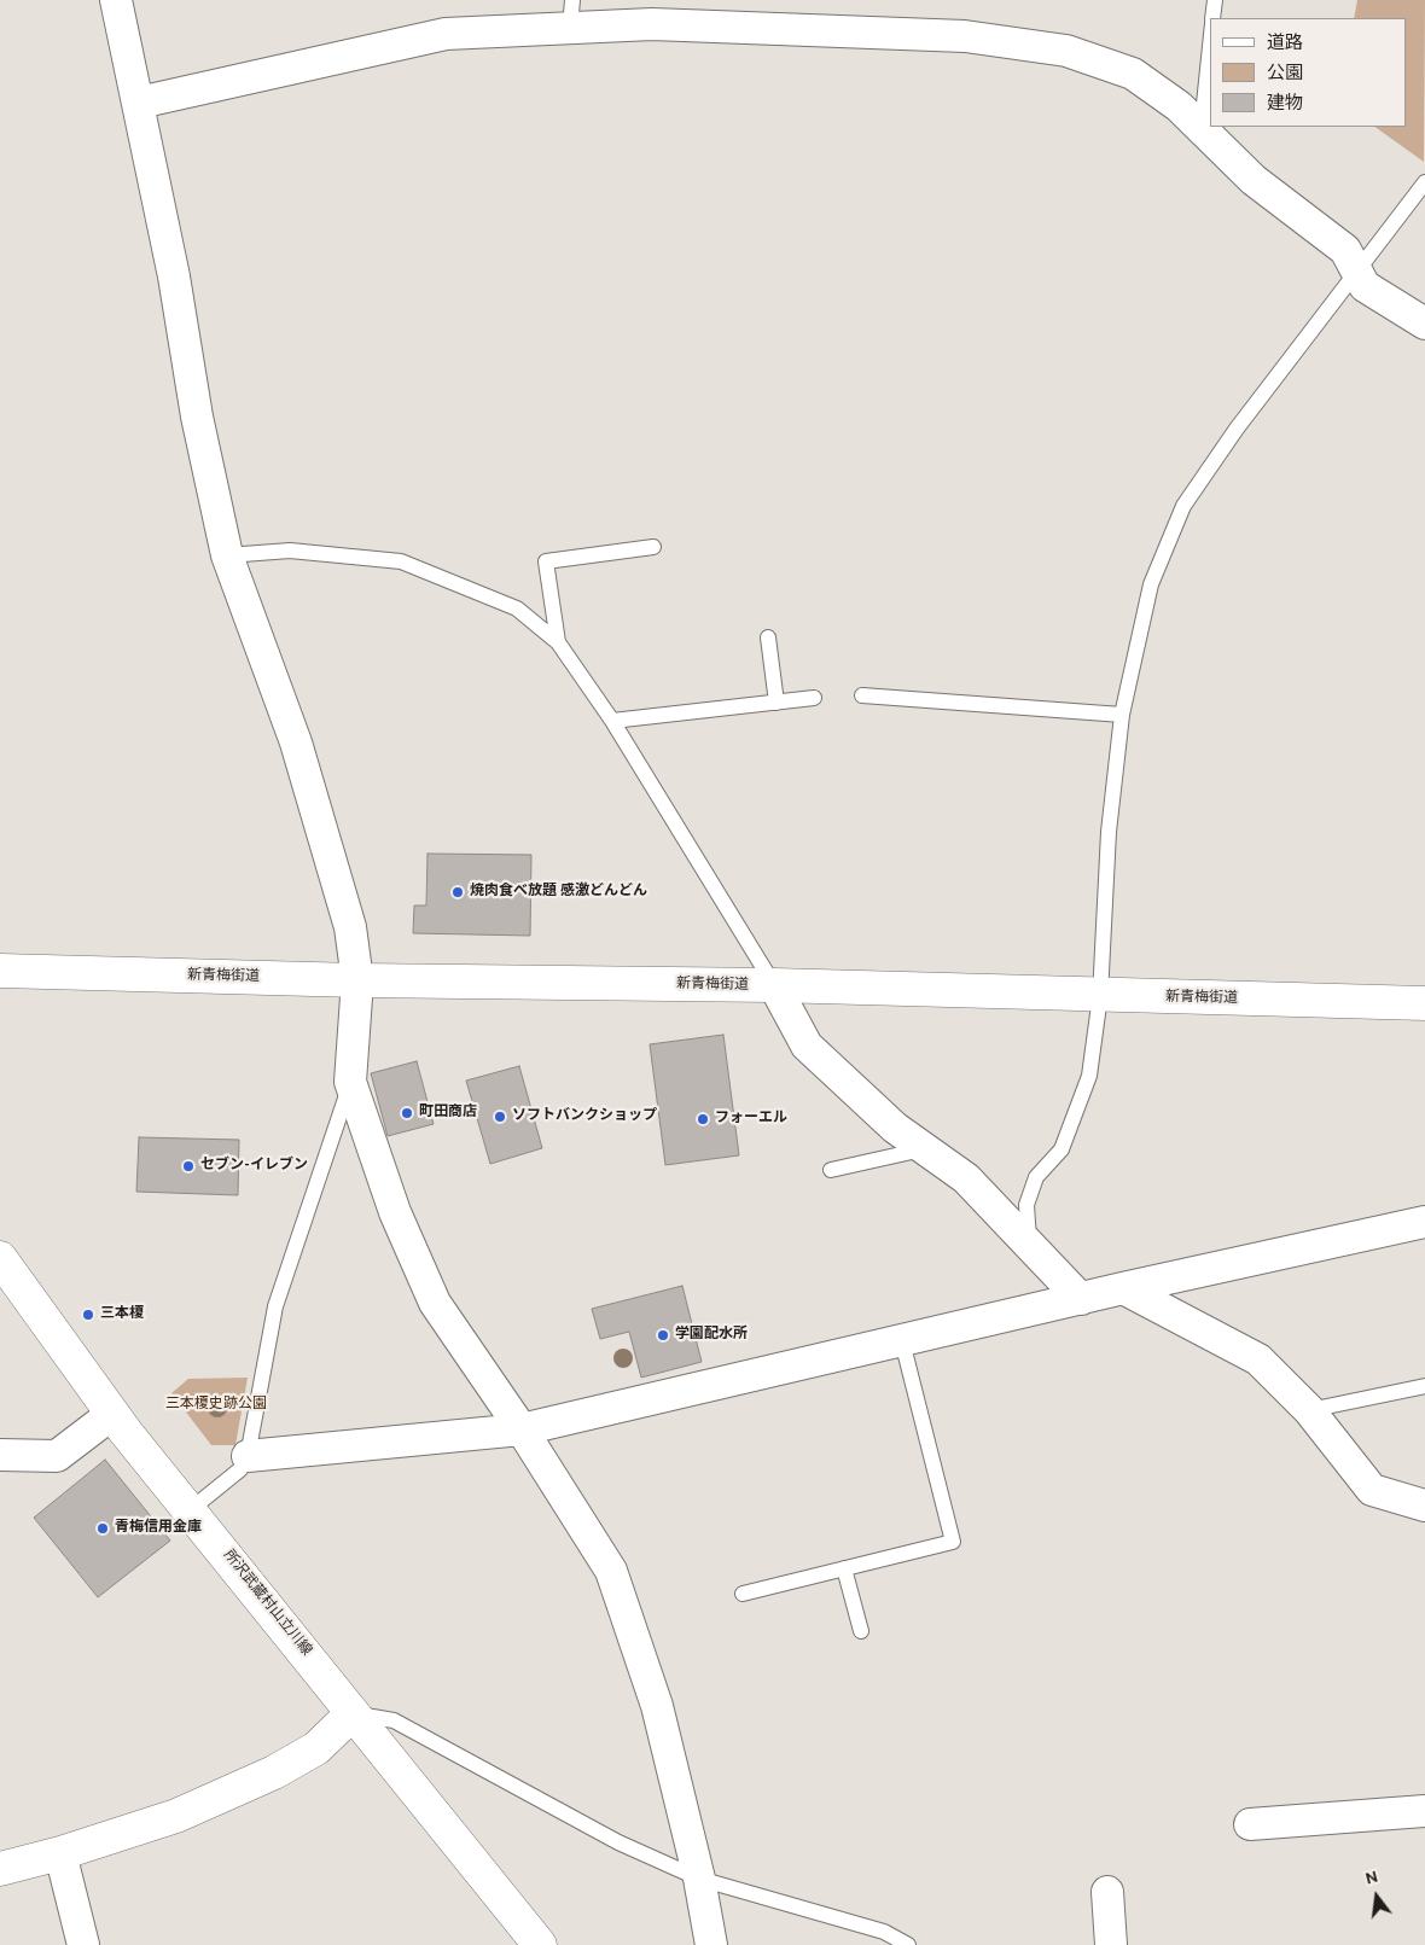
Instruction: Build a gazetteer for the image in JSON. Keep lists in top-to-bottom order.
{
  "streets": {
    "main road": ["新青梅街道", "所沢武蔵村山立川線"]
  },
  "parks": ["三本榎史跡公園"],
  "places": [
    "焼肉食べ放題 感激どんどん",
    "町田商店",
    "ソフトバンクショップ",
    "フォーエル",
    "セブン-イレブン",
    "三本榎",
    "学園配水所",
    "青梅信用金庫"
  ],
  "legend": ["道路", "公園", "建物"],
  "north": "top"
}
